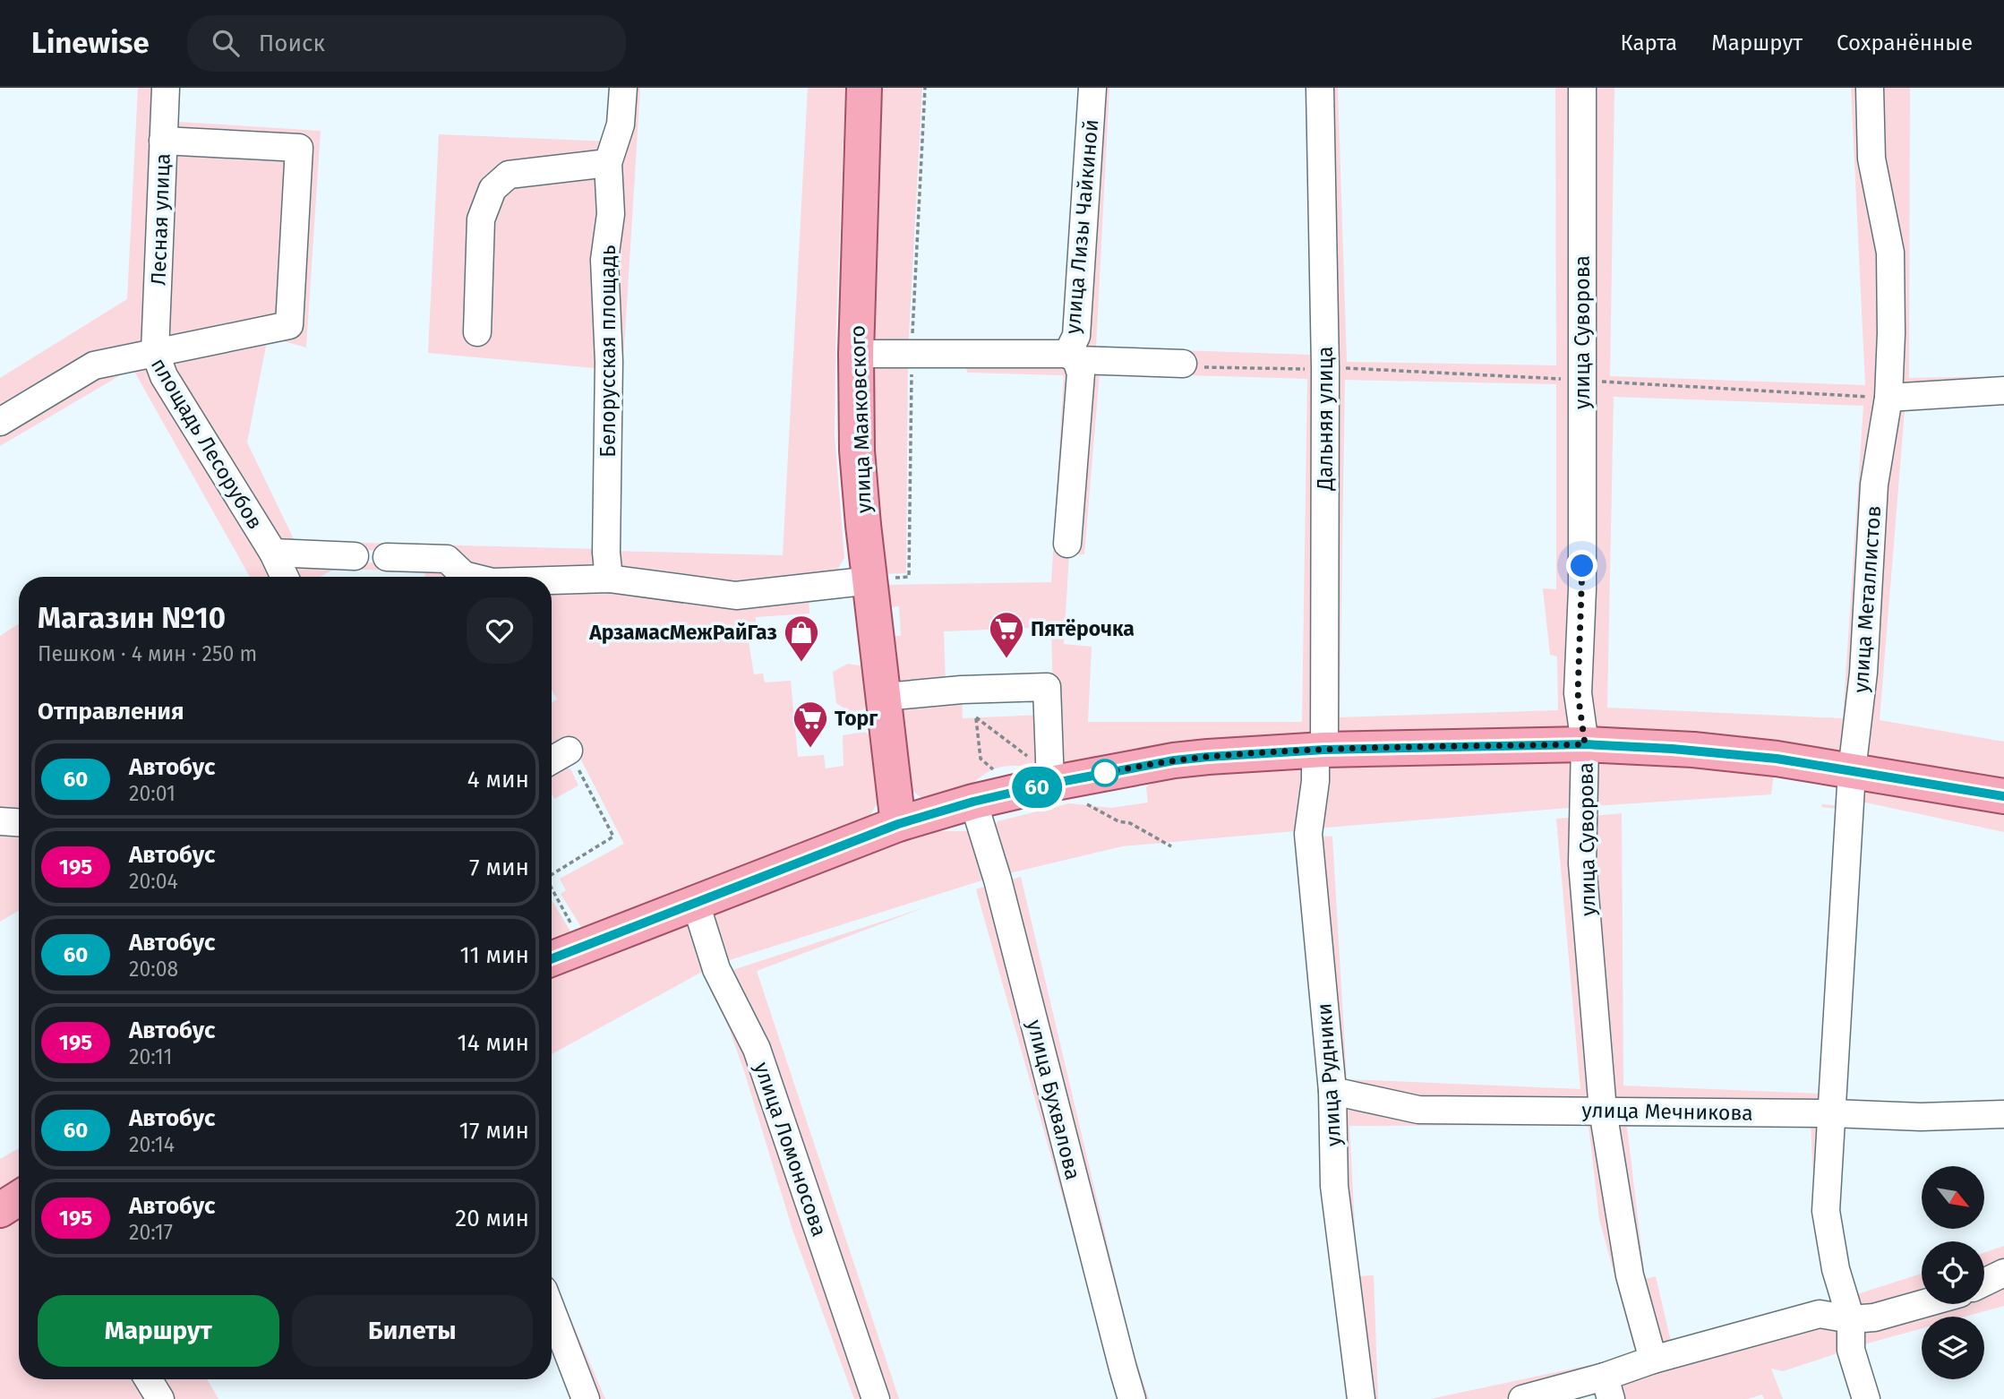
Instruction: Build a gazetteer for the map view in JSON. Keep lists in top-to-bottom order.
{
  "streets": {
    "main road": ["улица Маяковского"],
    "street": [
      "Лесная улица",
      "улица Лизы Чайкиной",
      "улица Суворова",
      "Белорусская площадь",
      "Дальняя улица",
      "площадь Лесорубов",
      "улица Металлистов",
      "улица Рудники",
      "улица Бухвалова",
      "улица Мечникова",
      "улица Ломоносова"
    ]
  },
  "crossings": [
    ["Лесная улица", "площадь Лесорубов"],
    ["улица Суворова", "улица Мечникова"],
    ["Дальняя улица", "улица Рудники"],
    ["улица Металлистов", "улица Мечникова"],
    ["улица Рудники", "улица Мечникова"]
  ],
  "places": {
    "supermarket": ["Пятёрочка", "Торг"],
    "shop": ["АрзамасМежРайГаз"]
  },
  "lines": ["bus line 60"],
  "north": "bottom right",
  "page": {
    "header": "Linewise",
    "search": "Поиск",
    "nav": ["Карта", "Маршрут", "Сохранённые"],
    "on_map": "60",
    "heading": [
      ["Магазин №10", "Пешком · 4 мин · 250 m"],
      "Отправления"
    ],
    "list": [
      {
        "mark": "60",
        "name": "Автобус",
        "note": "20:01",
        "value": "4 мин"
      },
      {
        "mark": "195",
        "name": "Автобус",
        "note": "20:04",
        "value": "7 мин"
      },
      {
        "mark": "60",
        "name": "Автобус",
        "note": "20:08",
        "value": "11 мин"
      },
      {
        "mark": "195",
        "name": "Автобус",
        "note": "20:11",
        "value": "14 мин"
      },
      {
        "mark": "60",
        "name": "Автобус",
        "note": "20:14",
        "value": "17 мин"
      },
      {
        "mark": "195",
        "name": "Автобус",
        "note": "20:17",
        "value": "20 мин"
      }
    ],
    "buttons": ["Маршрут", "Билеты"]
  }
}
